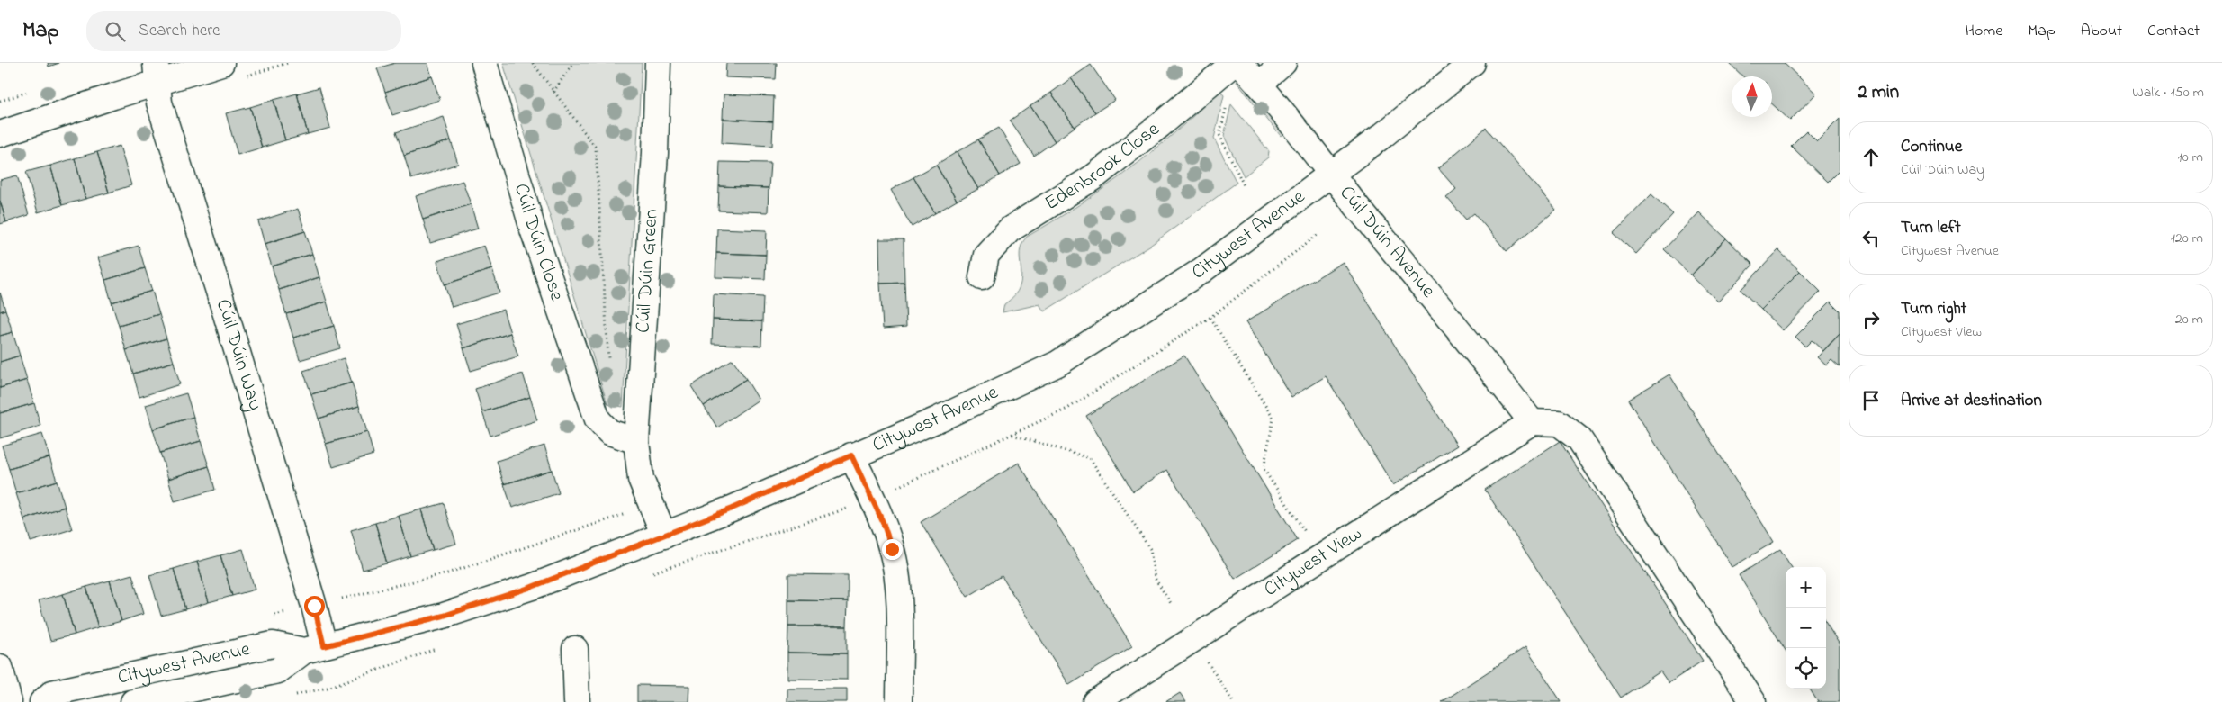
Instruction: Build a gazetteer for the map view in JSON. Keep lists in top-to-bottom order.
{
  "streets": {
    "street": [
      "Edenbrook Close",
      "Citywest Avenue",
      "Cúil Dúin Avenue",
      "Cúil Dúin Close",
      "Cúil Dúin Green",
      "Cúil Dúin Way",
      "Citywest View"
    ]
  },
  "crossings": [
    ["Citywest Avenue", "Cúil Dúin Avenue"],
    ["Citywest Avenue", "Cúil Dúin Green"],
    ["Citywest Avenue", "Cúil Dúin Way"],
    ["Cúil Dúin Avenue", "Citywest View"],
    ["Cúil Dúin Close", "Cúil Dúin Green"]
  ],
  "north": "top",
  "page": {
    "header": "Map",
    "search": "Search here",
    "nav": [
      "Home",
      "Map",
      "About",
      "Contact"
    ],
    "heading": ["2 min", "Walk · 150 m"],
    "list": [
      ["Continue", "Cúil Dúin Way", "10 m"],
      ["Turn left", "Citywest Avenue", "120 m"],
      ["Turn right", "Citywest View", "20 m"],
      "Arrive at destination"
    ],
    "map_buttons": ["+", "−"]
  }
}
